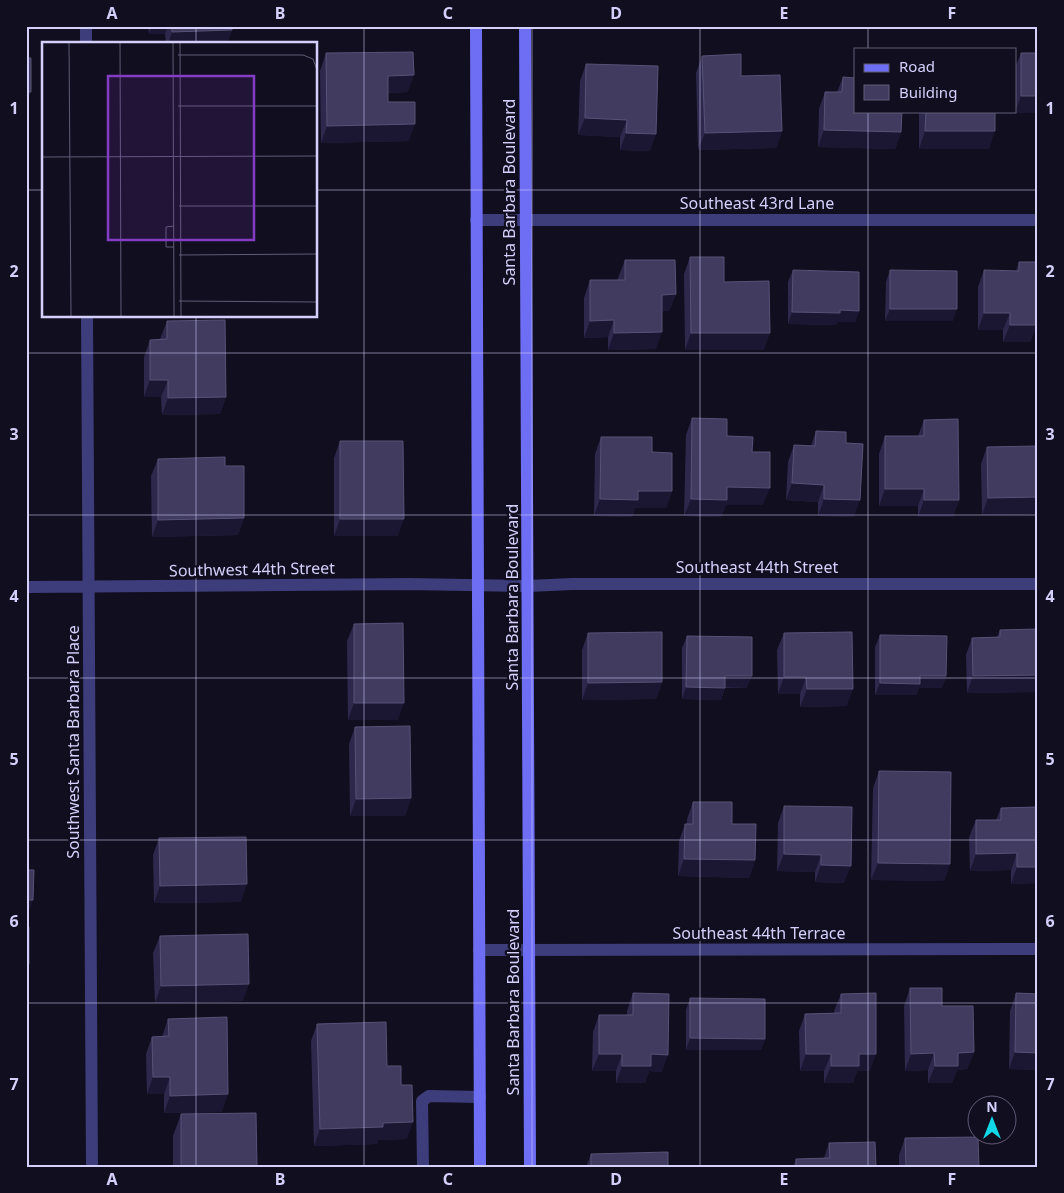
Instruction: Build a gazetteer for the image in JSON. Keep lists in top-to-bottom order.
{
  "streets": {
    "main road": ["Santa Barbara Boulevard"],
    "street": [
      "Southeast 43rd Lane",
      "Southeast 44th Street",
      "Southwest 44th Street",
      "Southwest Santa Barbara Place",
      "Southeast 44th Terrace"
    ]
  },
  "crossings": [
    ["Santa Barbara Boulevard", "Southeast 43rd Lane"],
    ["Santa Barbara Boulevard", "Southeast 44th Street"],
    ["Santa Barbara Boulevard", "Southwest 44th Street"],
    ["Santa Barbara Boulevard", "Southeast 44th Terrace"],
    ["Southeast 44th Street", "Southwest 44th Street"],
    ["Southwest 44th Street", "Southwest Santa Barbara Place"]
  ],
  "legend": ["Road", "Building"],
  "north": "top",
  "grid": {
    "columns": [
      "A",
      "B",
      "C",
      "D",
      "E",
      "F"
    ],
    "rows": [
      "1",
      "2",
      "3",
      "4",
      "5",
      "6",
      "7"
    ]
  }
}
